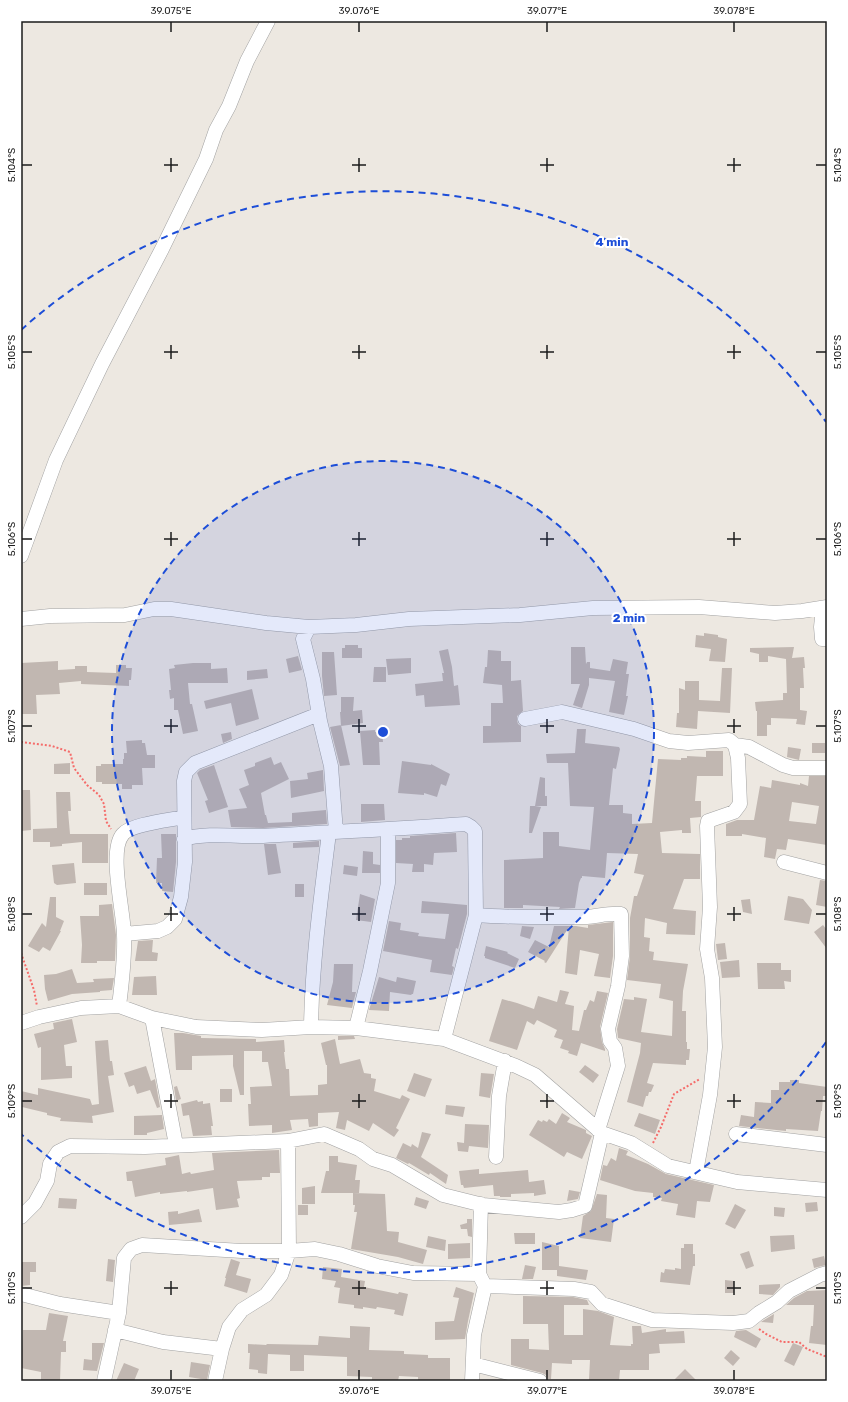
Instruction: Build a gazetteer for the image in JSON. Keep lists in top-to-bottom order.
{
  "coordinates": [
    "39.075°E",
    "39.076°E",
    "39.077°E",
    "39.078°E",
    "5.104°S",
    "5.105°S",
    "5.106°S",
    "5.107°S",
    "5.108°S",
    "5.109°S",
    "5.110°S"
  ],
  "rings": ["4 min", "2 min"]
}
